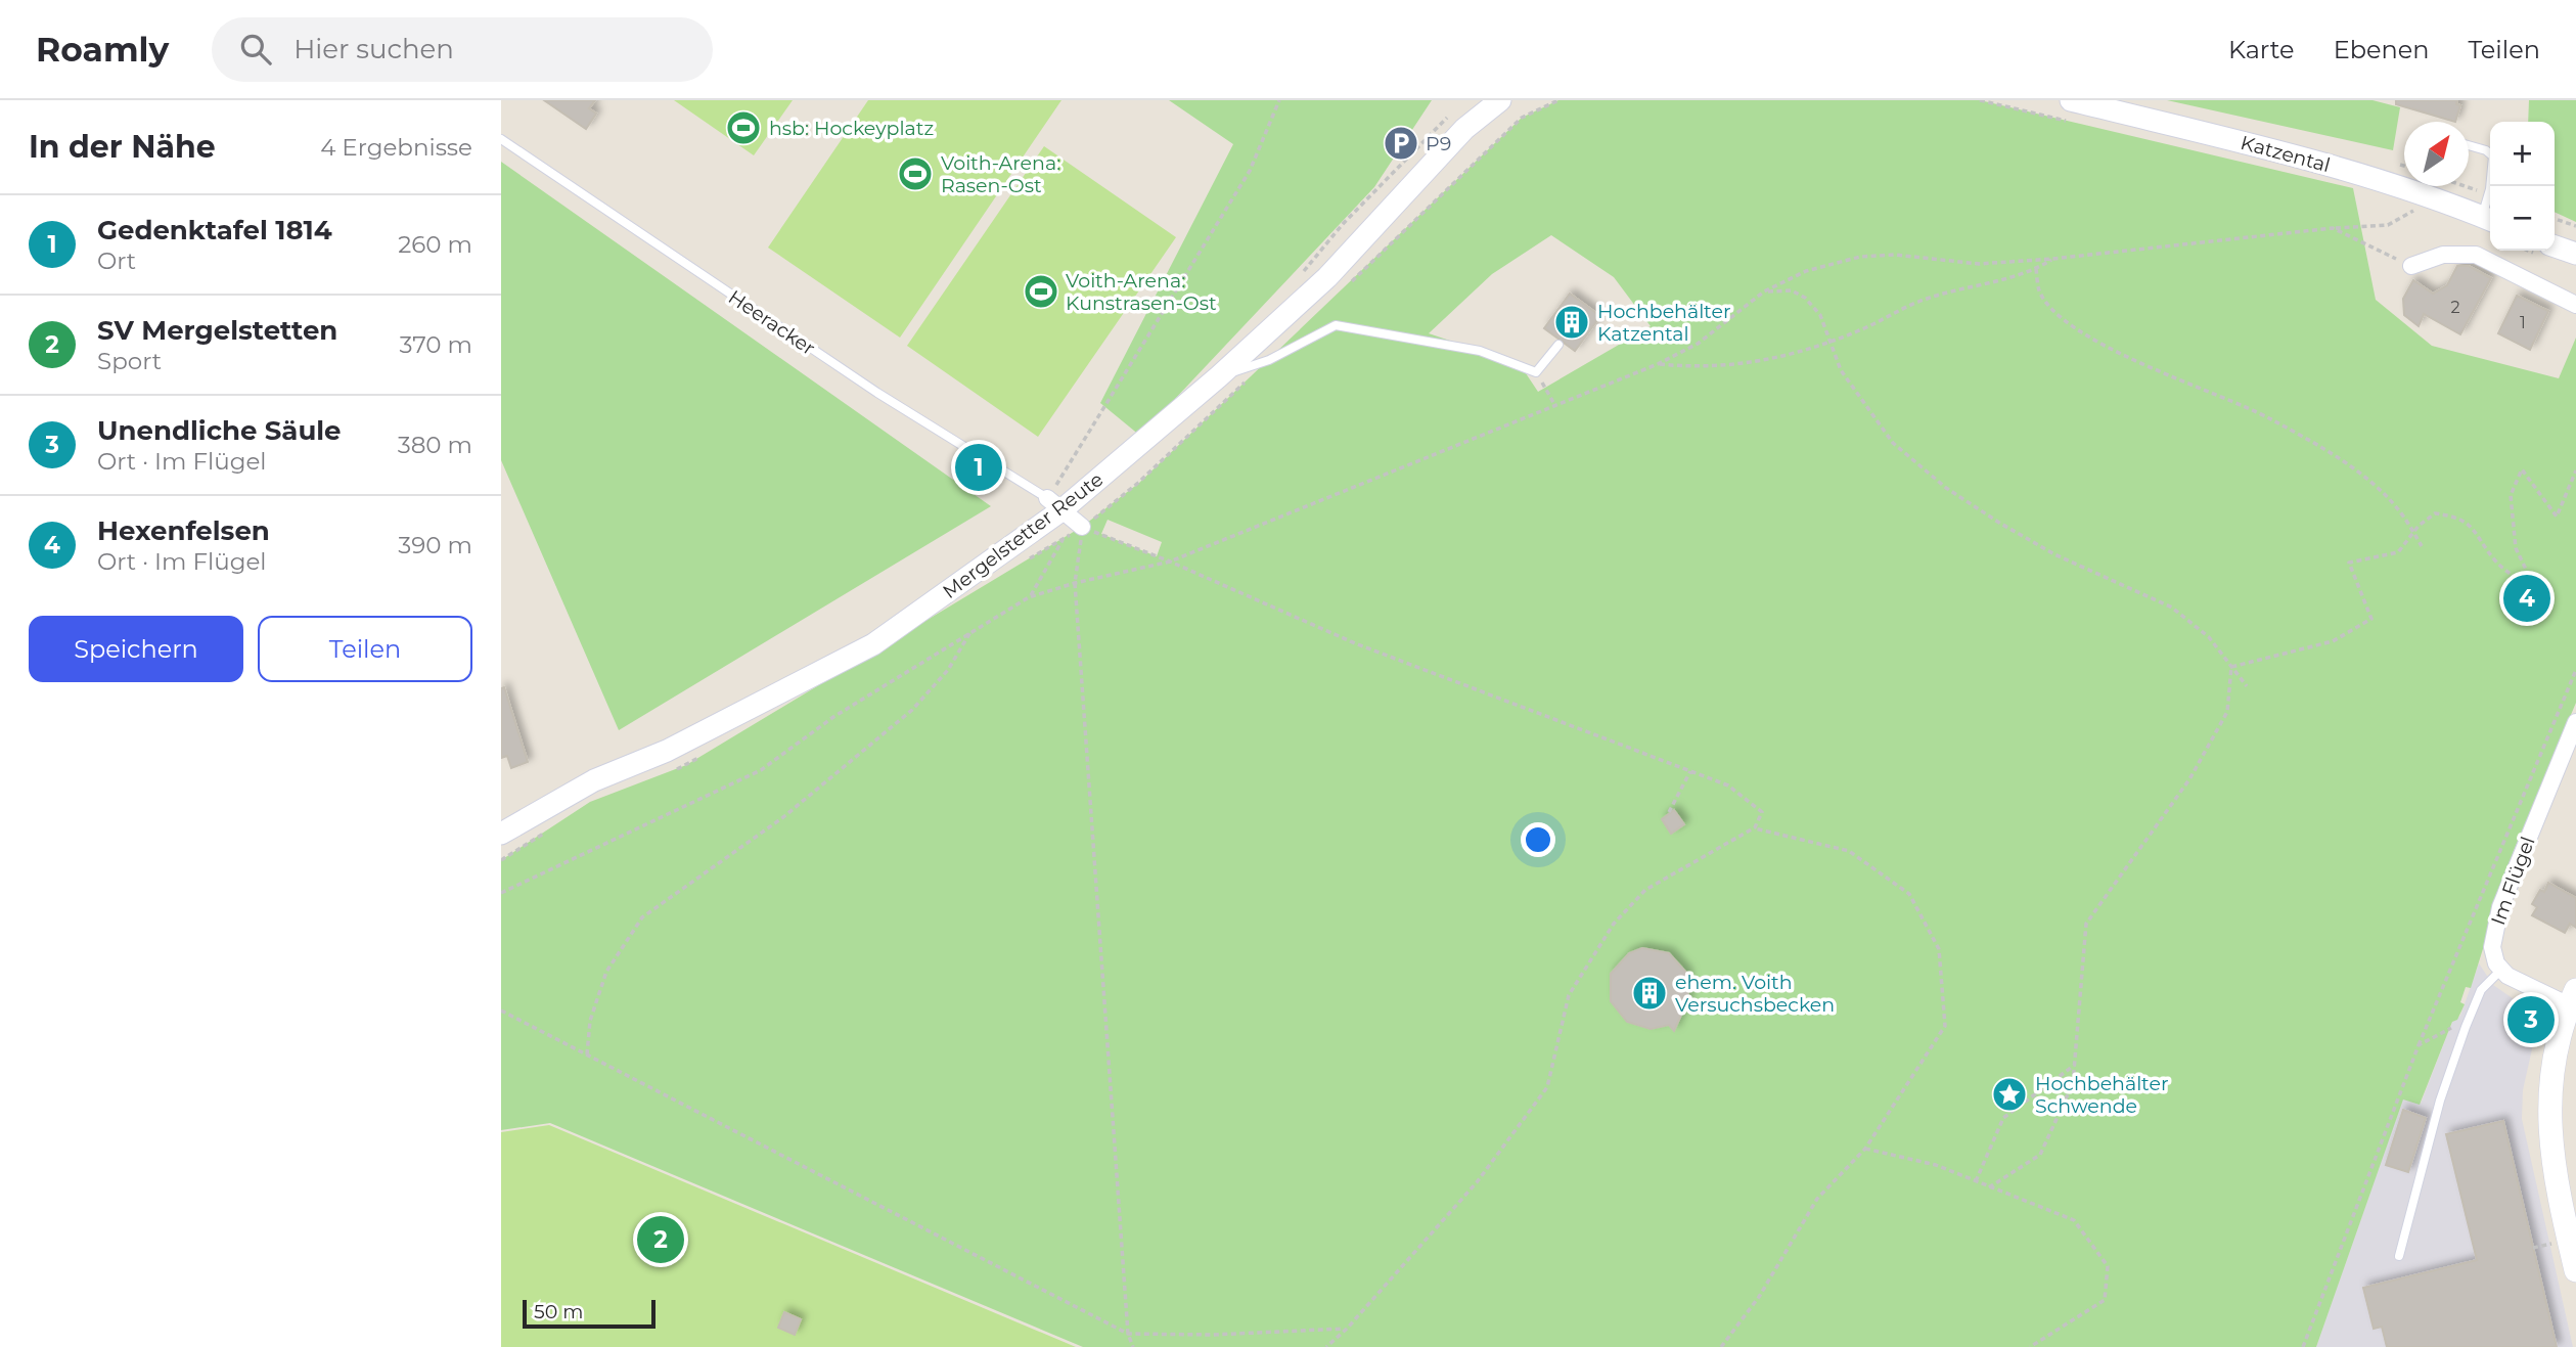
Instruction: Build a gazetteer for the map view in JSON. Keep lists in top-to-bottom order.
{
  "streets": {
    "street": ["Katzental", "Mergelstetter Reute", "Im Flügel"],
    "lane": ["Heeracker"]
  },
  "crossings": [
    ["Heeracker", "Mergelstetter Reute"]
  ],
  "places": {
    "sports": ["hsb: Hockeyplatz", "Voith-Arena: Rasen-Ost", "Voith-Arena: Kunstrasen-Ost"],
    "parking": ["P9"],
    "building": ["Hochbehälter Katzental", "ehem. Voith Versuchsbecken"],
    "place": ["Hochbehälter Schwende"]
  },
  "house_numbers": ["2", "1"],
  "scale_bar": "50 m",
  "north": "top right",
  "page": {
    "header": "Roamly",
    "search": "Hier suchen",
    "nav": ["Karte", "Ebenen", "Teilen"],
    "heading": ["In der Nähe", "4 Ergebnisse"],
    "map_buttons": ["+", "−"],
    "list": [
      {
        "mark": "1",
        "name": "Gedenktafel 1814",
        "note": "Ort",
        "value": "260 m"
      },
      {
        "mark": "2",
        "name": "SV Mergelstetten",
        "note": "Sport",
        "value": "370 m"
      },
      {
        "mark": "3",
        "name": "Unendliche Säule",
        "note": "Ort · Im Flügel",
        "value": "380 m"
      },
      {
        "mark": "4",
        "name": "Hexenfelsen",
        "note": "Ort · Im Flügel",
        "value": "390 m"
      }
    ],
    "pins": [
      "1",
      "4",
      "3",
      "2"
    ],
    "buttons": ["Speichern", "Teilen"],
    "scale": "50 m"
  }
}
